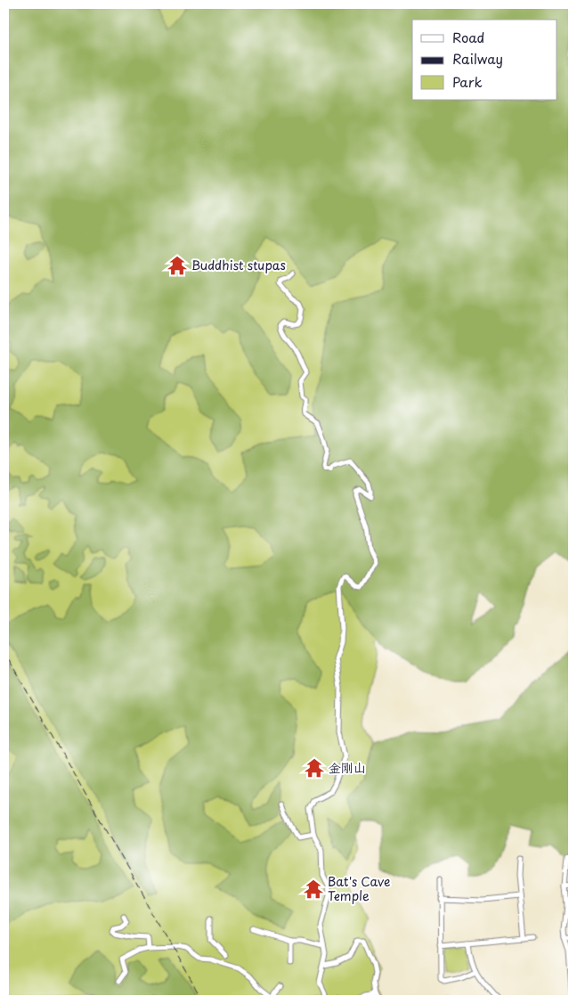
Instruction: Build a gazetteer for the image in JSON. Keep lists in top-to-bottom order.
{
  "places": {
    "temple": ["Buddhist stupas", "金刚山", "Bat's Cave Temple"]
  },
  "legend": ["Road", "Railway", "Park"]
}
